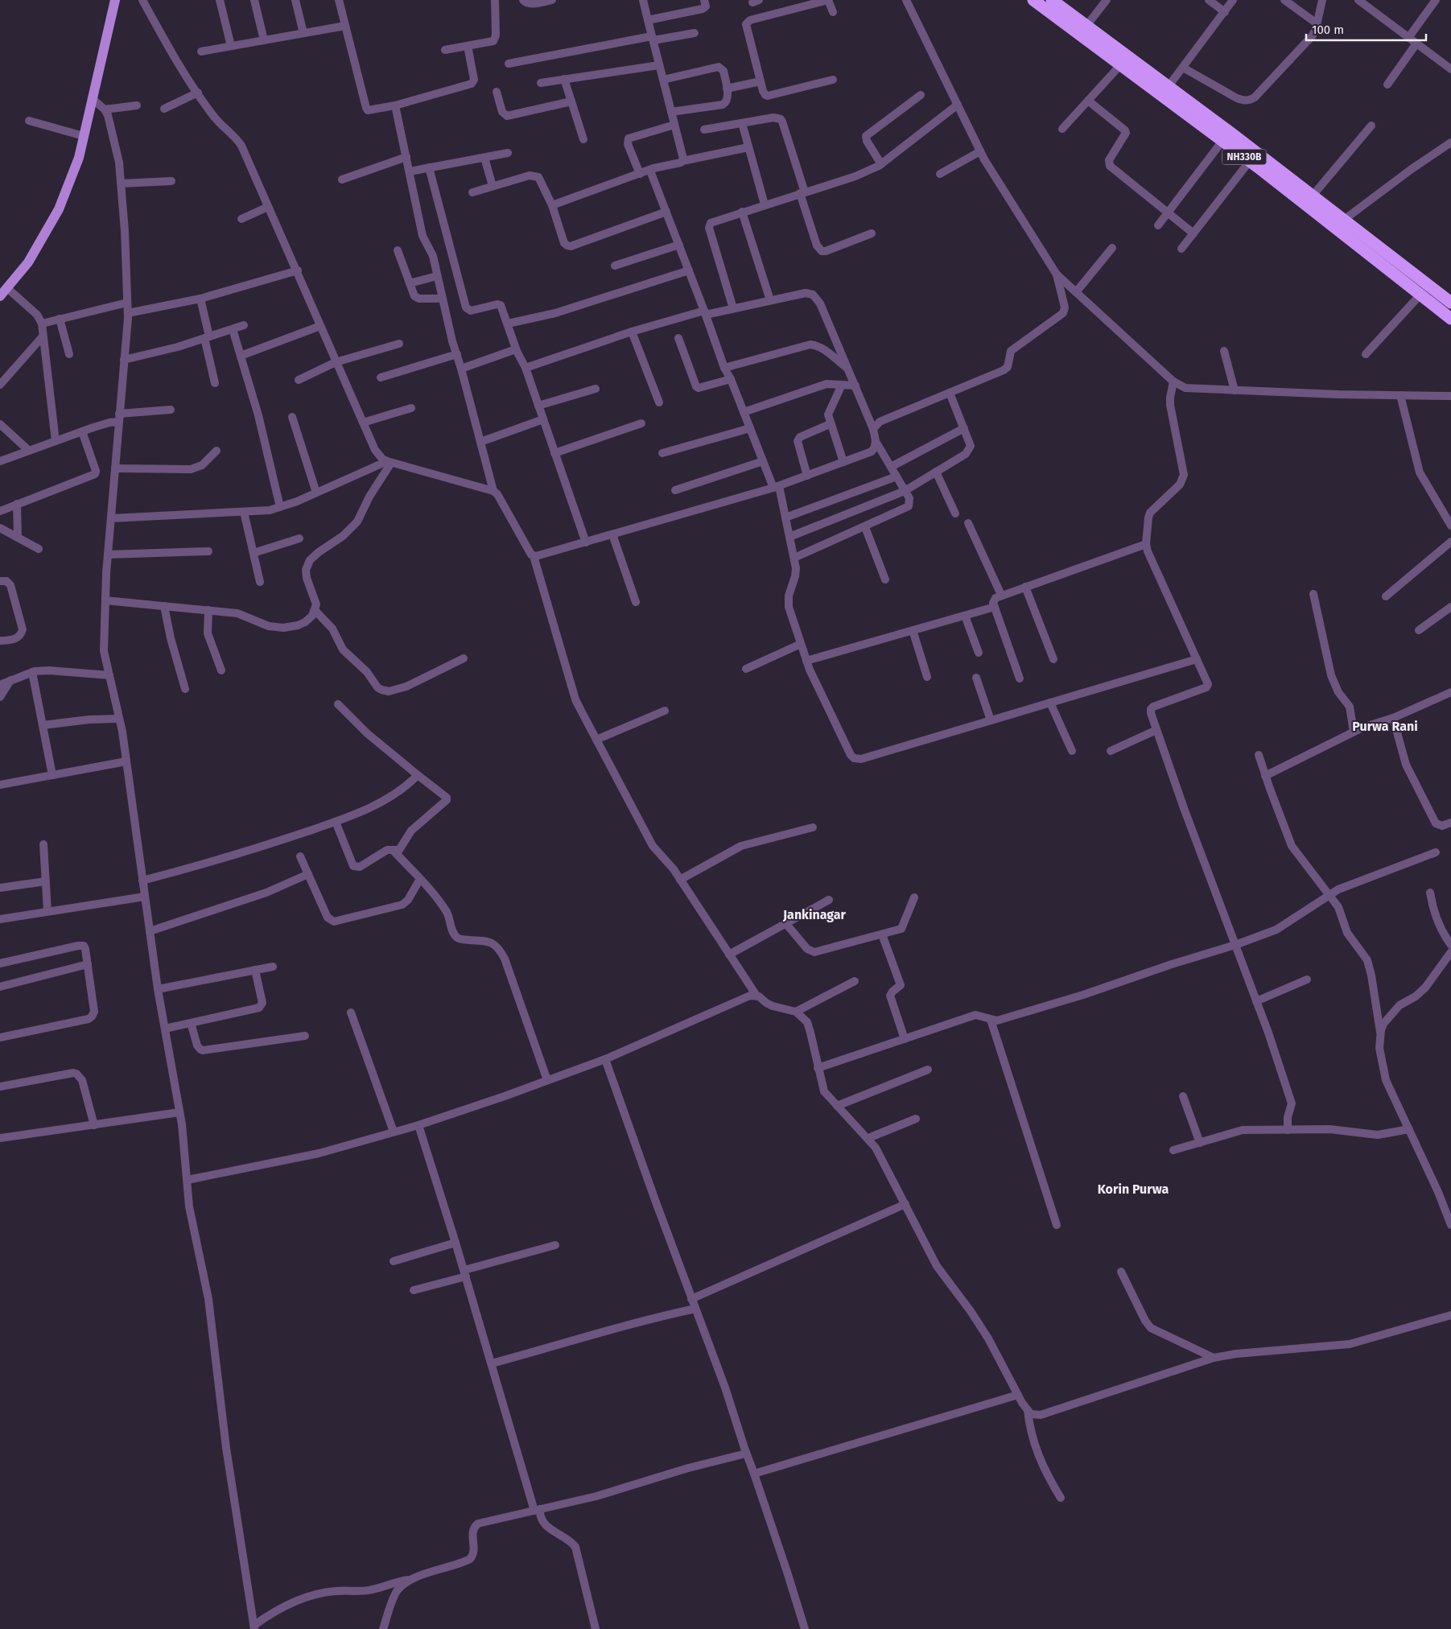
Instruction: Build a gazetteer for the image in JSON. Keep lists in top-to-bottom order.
{
  "streets": {
    "highway": ["NH330B"]
  },
  "districts": ["Purwa Rani", "Jankinagar", "Korin Purwa"],
  "scale_bar": "100 m"
}
